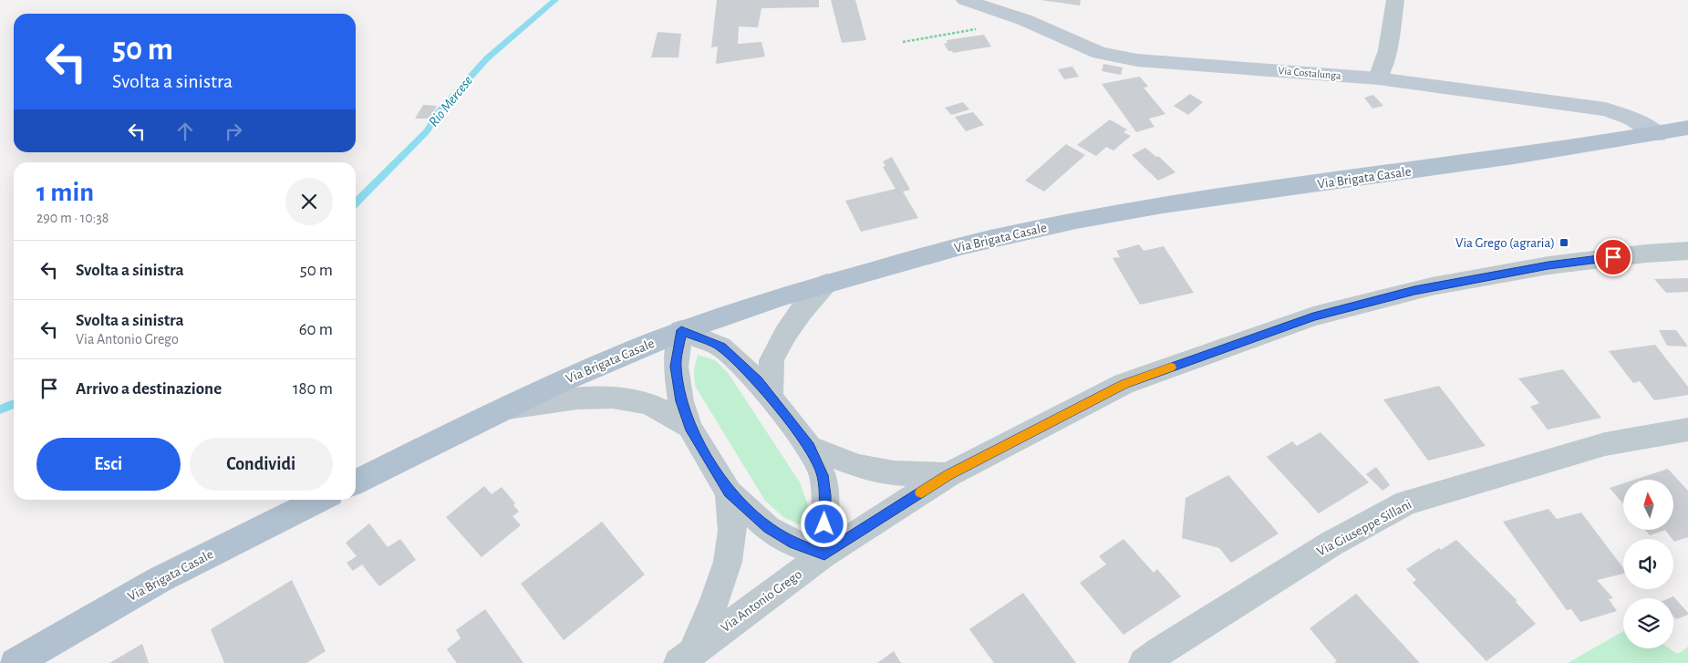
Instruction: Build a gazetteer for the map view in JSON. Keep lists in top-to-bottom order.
{
  "streets": {
    "main road": ["Via Brigata Casale"],
    "street": ["Via Costalunga", "Via Giuseppe Sillani", "Via Antonio Grego"]
  },
  "crossings": [
    ["Via Costalunga", "Via Brigata Casale"]
  ],
  "water": ["Rio Mercese"],
  "places": {
    "transit": ["Via Grego (agraria)"]
  },
  "north": "top",
  "page": {
    "turn": ["50 m", "Svolta a sinistra"],
    "heading": ["1 min", "290 m · 10:38"],
    "list": [
      {
        "name": "Svolta a sinistra",
        "value": "50 m"
      },
      {
        "name": "Svolta a sinistra",
        "note": "Via Antonio Grego",
        "value": "60 m"
      },
      {
        "name": "Arrivo a destinazione",
        "value": "180 m"
      }
    ],
    "buttons": ["Esci", "Condividi"]
  }
}
